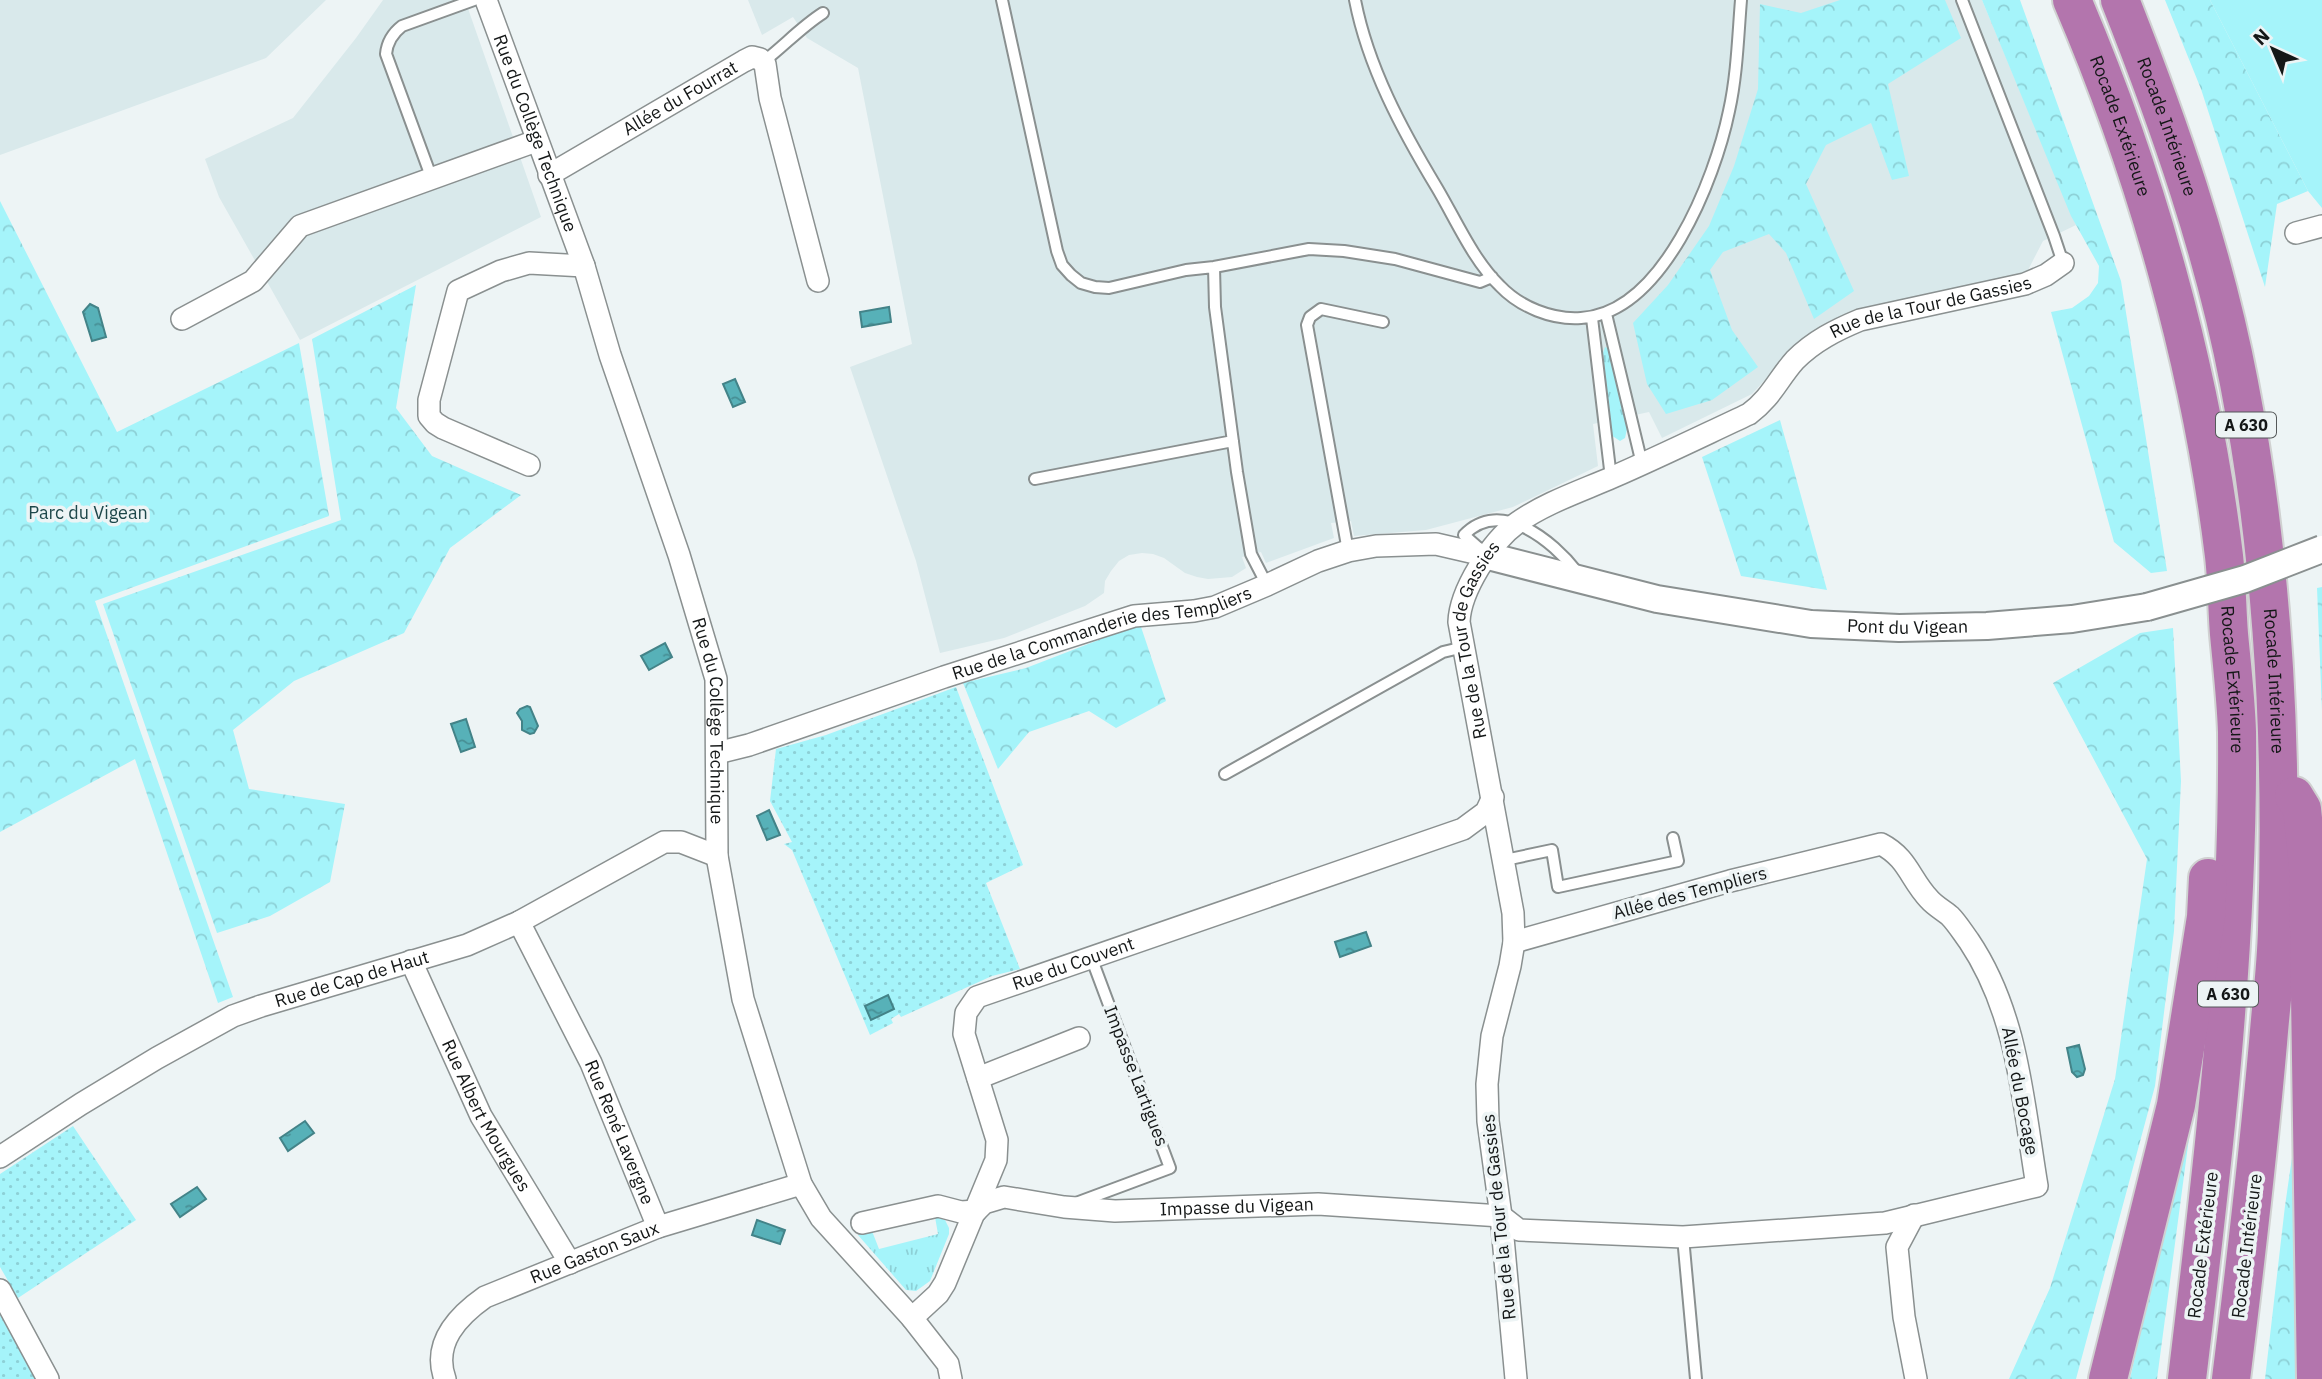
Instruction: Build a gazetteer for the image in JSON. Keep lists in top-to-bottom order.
{
  "streets": {
    "highway": ["Rocade Extérieure", "Rocade Intérieure", "A 630"],
    "street": [
      "Allée du Fourrat",
      "Rue du Collège Technique",
      "Rue de la Tour de Gassies",
      "Pont du Vigean",
      "Rue de la Commanderie des Templiers",
      "Allée des Templiers",
      "Rue du Couvent",
      "Rue de Cap de Haut",
      "Allée du Bocage",
      "Rue Albert Mourgues",
      "Rue René Lavergne",
      "Impasse du Vigean",
      "Rue Gaston Saux"
    ],
    "lane": ["Impasse Lartigues"]
  },
  "crossings": [
    ["Allée du Fourrat", "Rue du Collège Technique"],
    ["Rue du Collège Technique", "Rue de la Commanderie des Templiers"],
    ["Rue du Collège Technique", "Rue de Cap de Haut"],
    ["Rue du Collège Technique", "Rue Gaston Saux"],
    ["Rue de la Tour de Gassies", "Pont du Vigean"],
    ["Rue de la Tour de Gassies", "Rue de la Commanderie des Templiers"],
    ["Rue de la Tour de Gassies", "Allée des Templiers"],
    ["Rue de la Tour de Gassies", "Rue du Couvent"],
    ["Rue de la Tour de Gassies", "Allée du Bocage"],
    ["Rue de la Tour de Gassies", "Impasse du Vigean"],
    ["Pont du Vigean", "Rue de la Commanderie des Templiers"],
    ["Allée des Templiers", "Allée du Bocage"],
    ["Rue du Couvent", "Impasse Lartigues"],
    ["Rue du Couvent", "Impasse du Vigean"],
    ["Rue de Cap de Haut", "Rue Albert Mourgues"],
    ["Rue de Cap de Haut", "Rue René Lavergne"],
    ["Impasse Lartigues", "Impasse du Vigean"],
    ["Allée du Bocage", "Impasse du Vigean"],
    ["Rue Albert Mourgues", "Rue Gaston Saux"],
    ["Rue René Lavergne", "Rue Gaston Saux"]
  ],
  "parks": ["Parc du Vigean"],
  "north": "top left"
}
